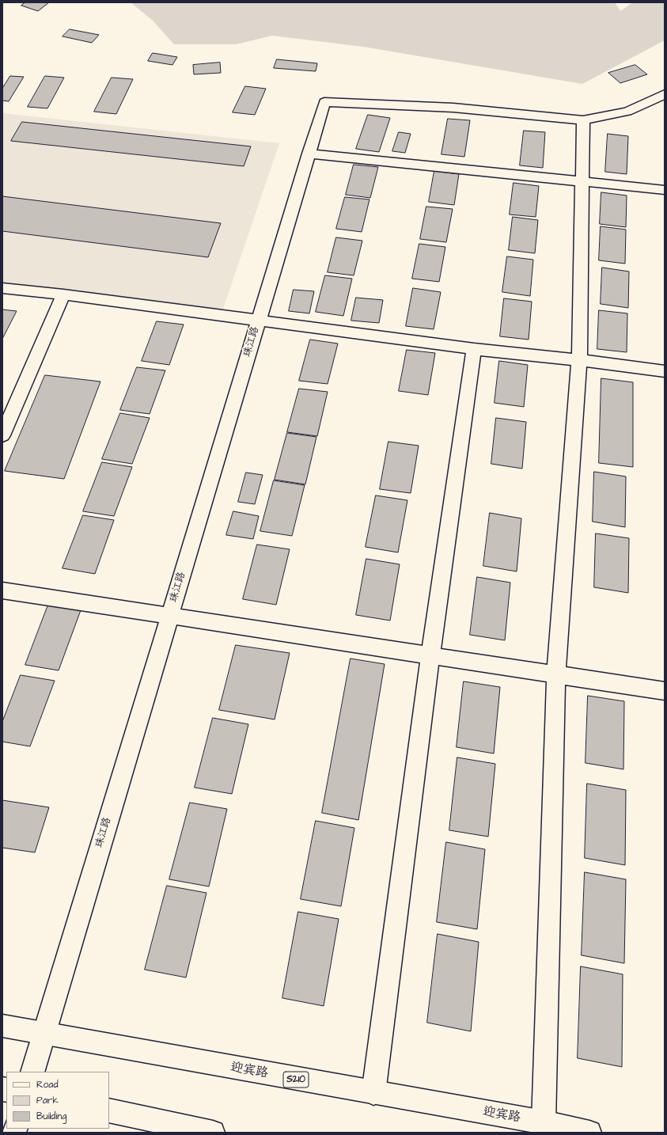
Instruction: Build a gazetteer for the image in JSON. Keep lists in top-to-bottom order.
{
  "streets": {
    "street": ["珠江路", "迎宾路", "S210"]
  },
  "crossings": [
    ["珠江路", "迎宾路"]
  ],
  "legend": ["Road", "Park", "Building"]
}
